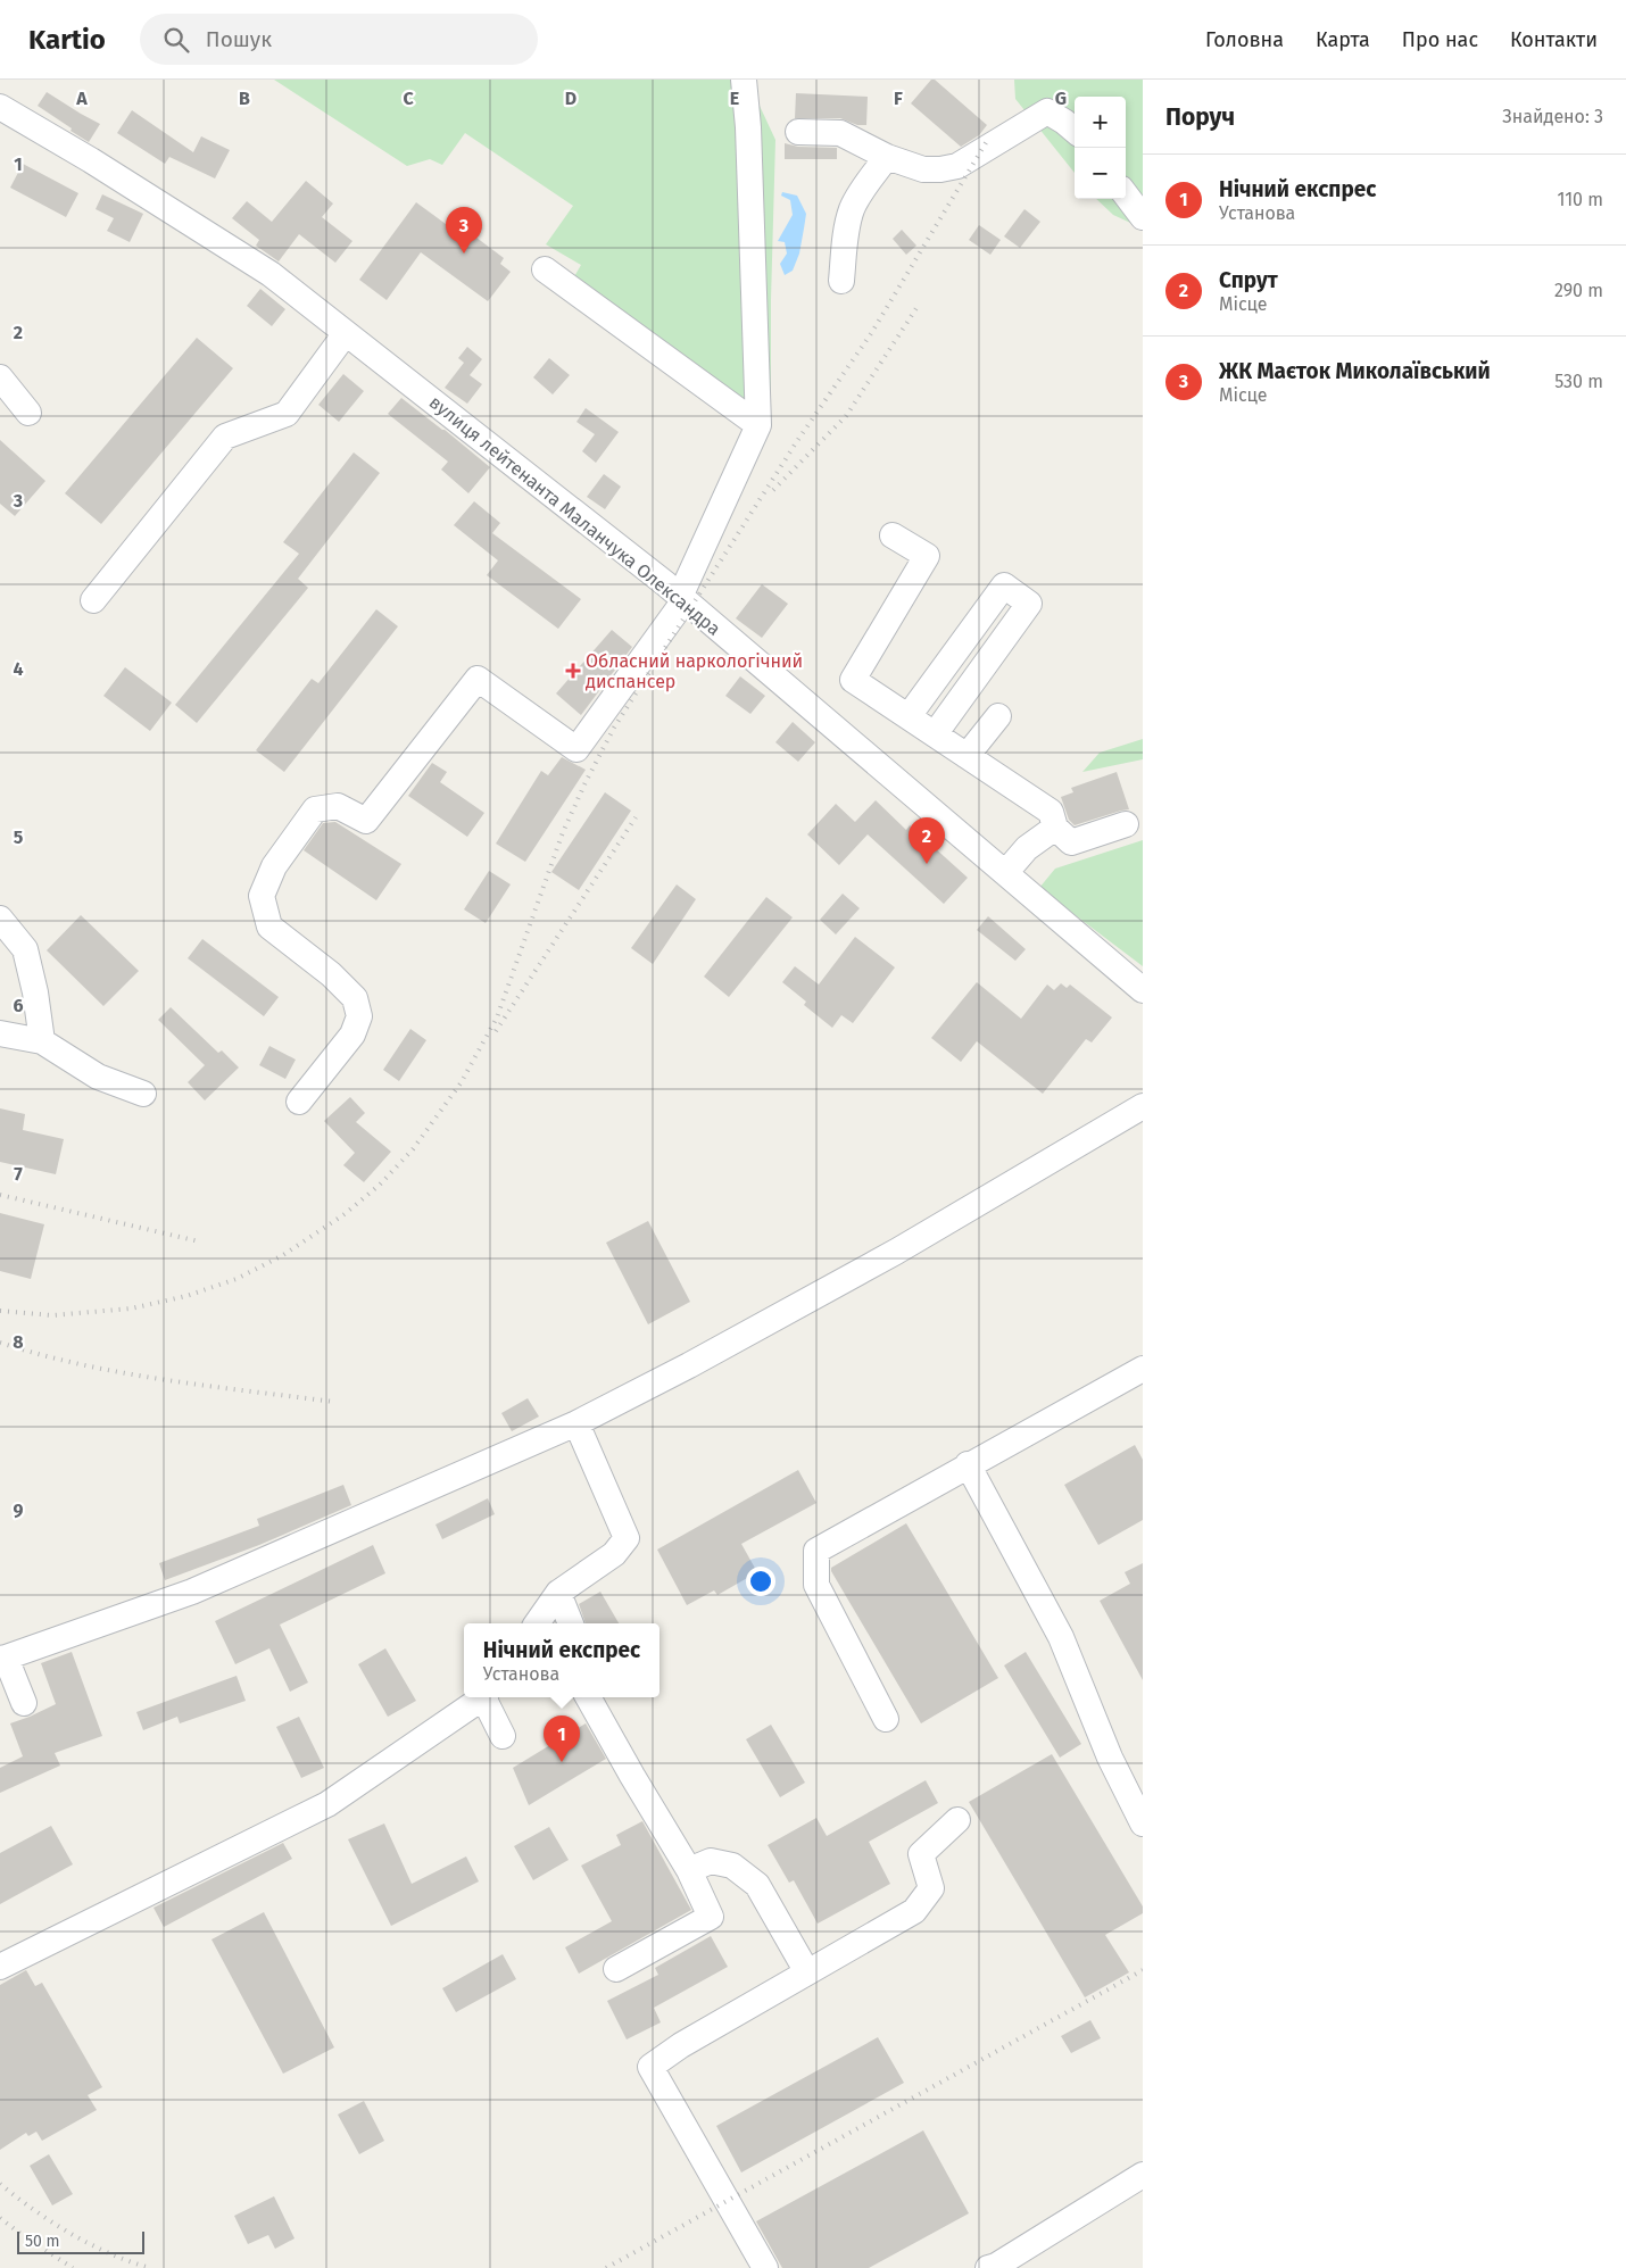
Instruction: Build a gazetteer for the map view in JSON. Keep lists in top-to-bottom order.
{
  "streets": {
    "street": ["вулиця лейтенанта Маланчука Олександра"]
  },
  "places": {
    "health": ["Обласний наркологічний диспансер"]
  },
  "scale_bar": "50 m",
  "page": {
    "header": "Kartio",
    "search": "Пошук",
    "nav": [
      "Головна",
      "Карта",
      "Про нас",
      "Контакти"
    ],
    "heading": ["Поруч", "Знайдено: 3"],
    "map_buttons": ["+", "−"],
    "list": [
      {
        "mark": "1",
        "name": "Нічний експрес",
        "note": "Установа",
        "value": "110 m"
      },
      {
        "mark": "2",
        "name": "Спрут",
        "note": "Місце",
        "value": "290 m"
      },
      {
        "mark": "3",
        "name": "ЖК Маєток Миколаївський",
        "note": "Місце",
        "value": "530 m"
      }
    ],
    "pins": ["3", "2", "1"],
    "popup": ["Нічний експрес", "Установа"],
    "scale": "50 m"
  },
  "grid": {
    "columns": [
      "A",
      "B",
      "C",
      "D",
      "E",
      "F",
      "G"
    ],
    "rows": [
      "1",
      "2",
      "3",
      "4",
      "5",
      "6",
      "7",
      "8",
      "9"
    ]
  }
}
